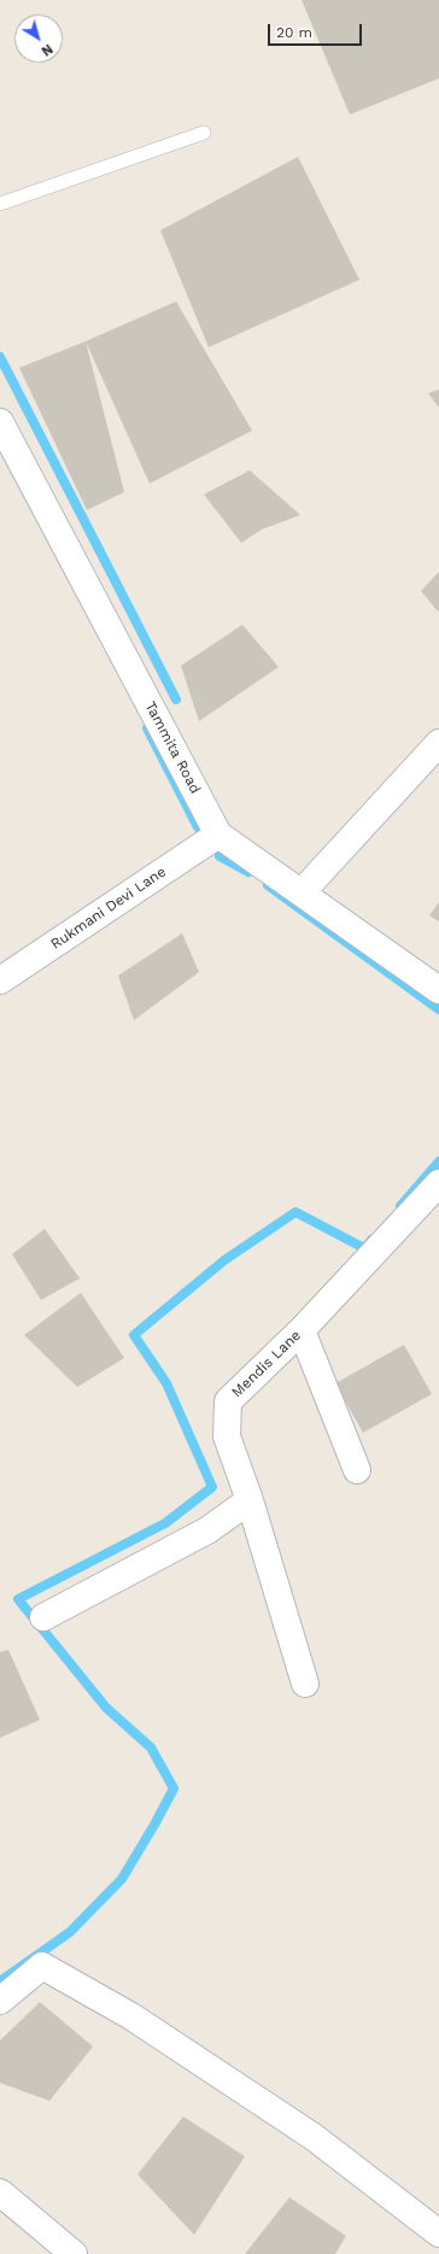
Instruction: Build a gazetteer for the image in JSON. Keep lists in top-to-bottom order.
{
  "streets": {
    "street": ["Tammita Road", "Rukmani Devi Lane", "Mendis Lane"]
  },
  "crossings": [
    ["Tammita Road", "Rukmani Devi Lane"]
  ],
  "scale_bar": "20 m",
  "north": "bottom right"
}
